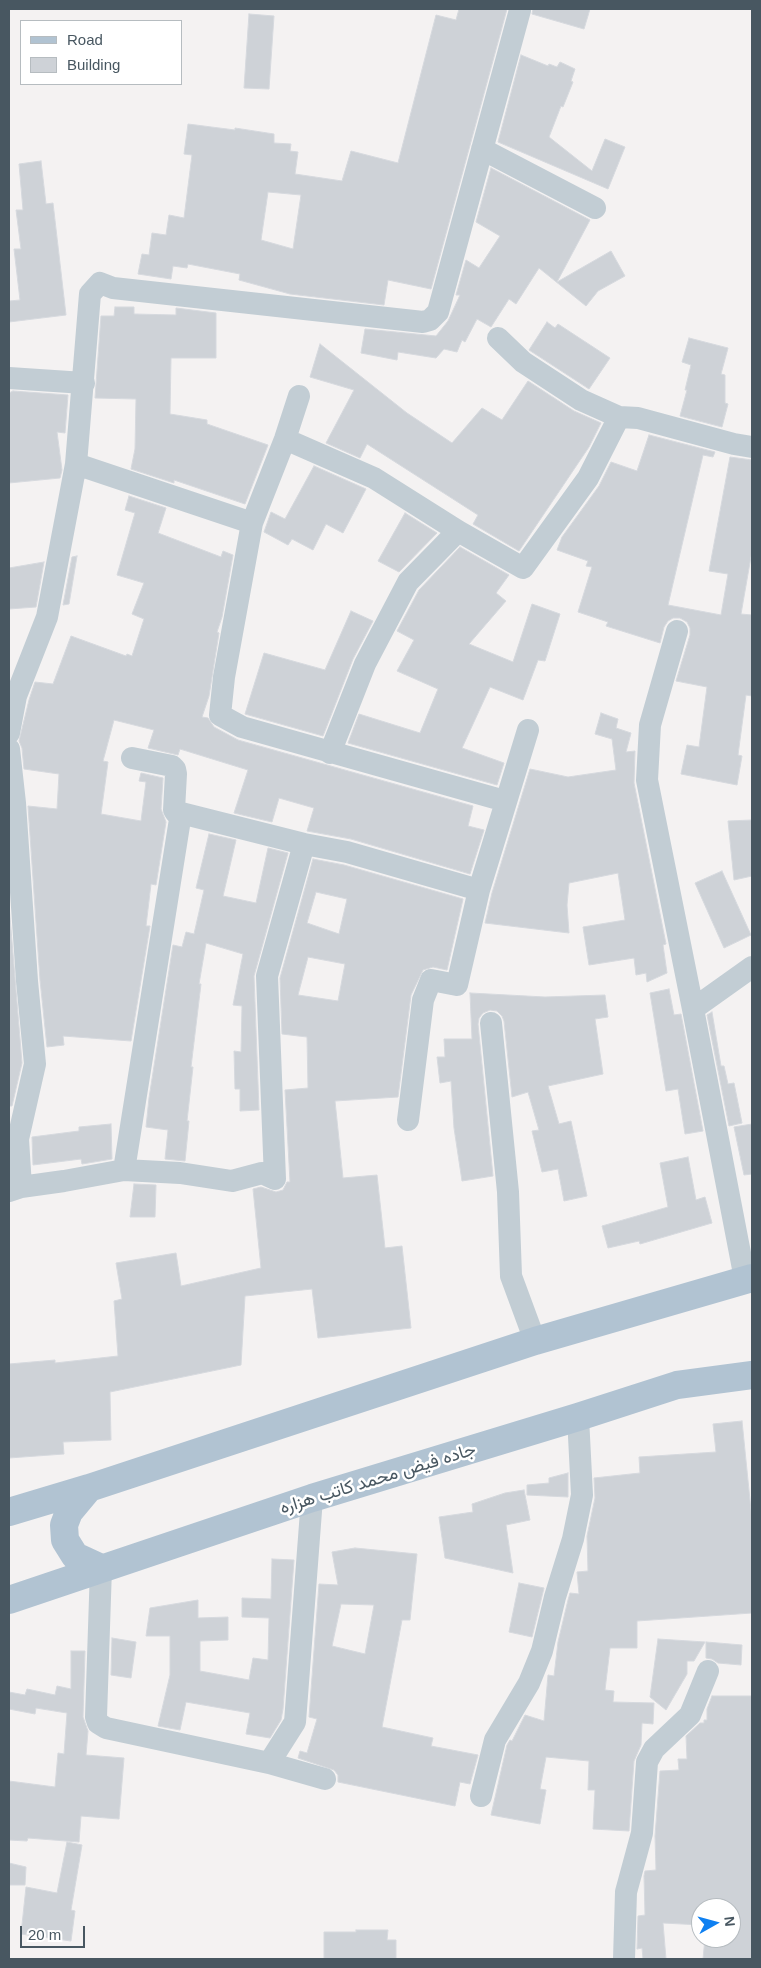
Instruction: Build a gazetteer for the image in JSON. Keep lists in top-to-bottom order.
{
  "streets": {
    "main road": ["جاده فیض محمد کاتب هزاره"]
  },
  "legend": ["Road", "Building"],
  "scale_bar": "20 m",
  "north": "right"
}
